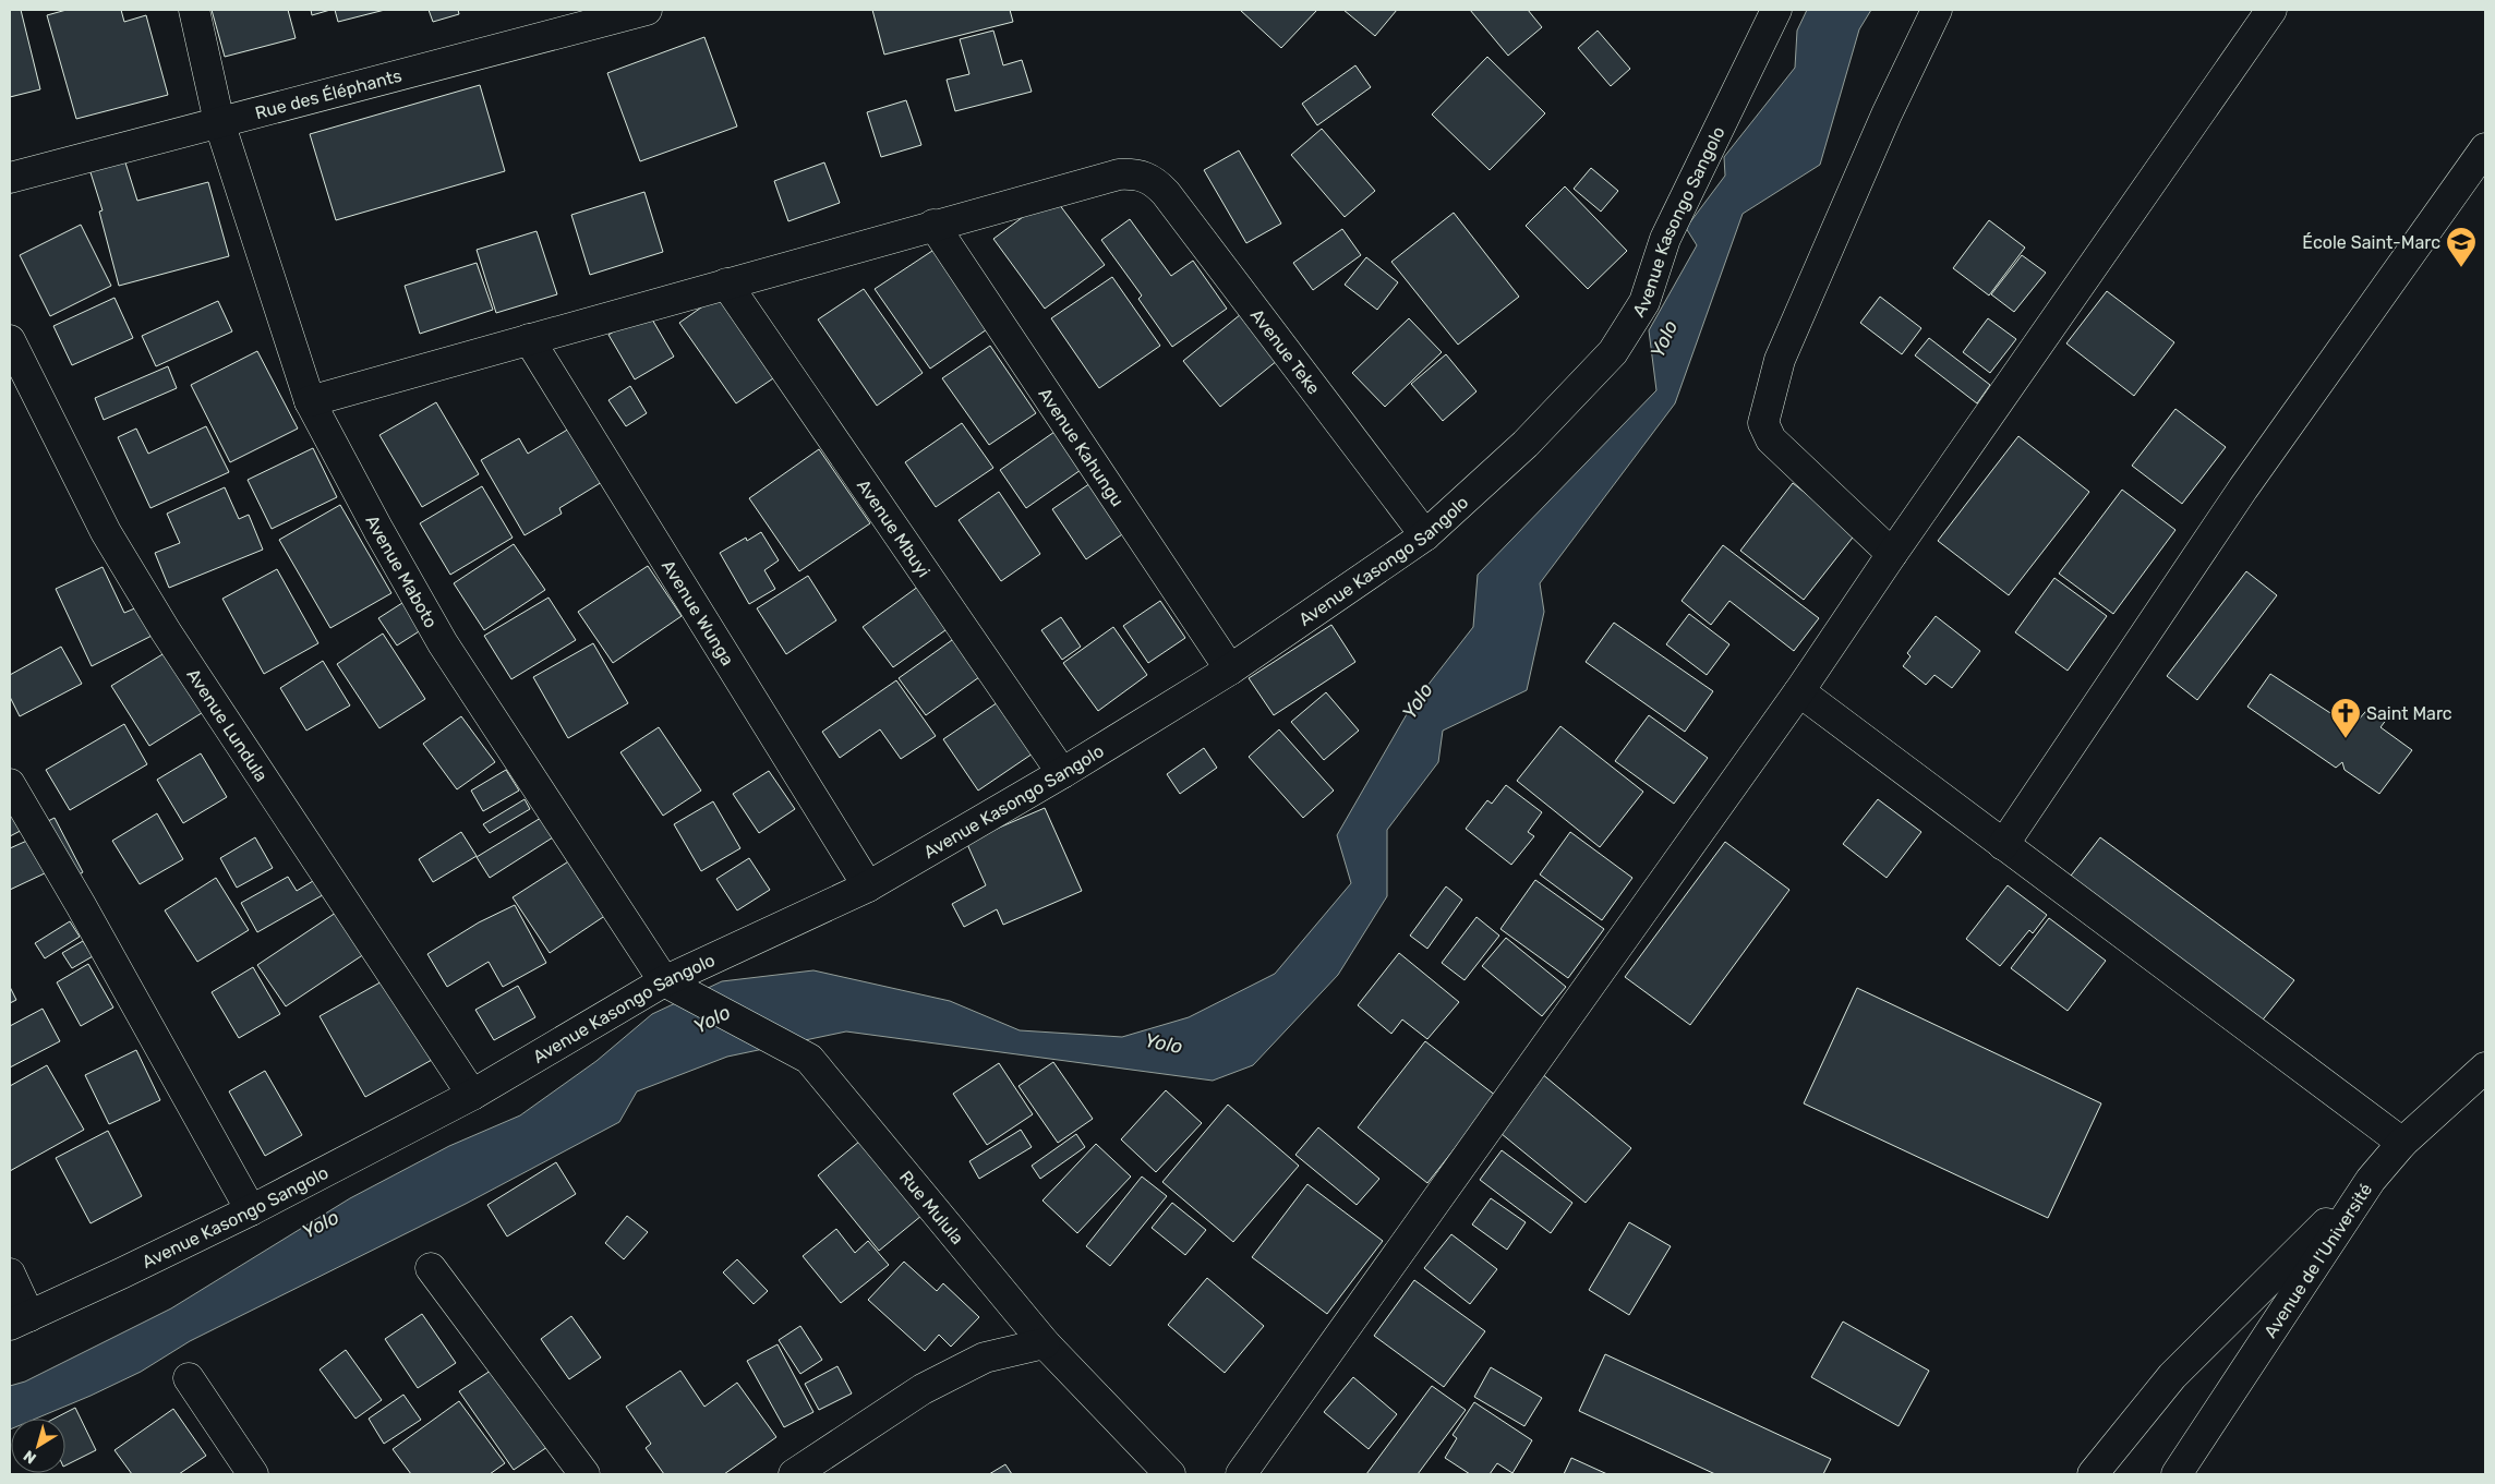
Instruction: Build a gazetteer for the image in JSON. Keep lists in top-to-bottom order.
{
  "streets": {
    "street": [
      "Rue des Éléphants",
      "Avenue Kasongo Sangolo",
      "Avenue Teke",
      "Avenue Kahungu",
      "Avenue Mbuyi",
      "Avenue Maboto",
      "Avenue Wunga",
      "Avenue Lundula",
      "Rue Mulula",
      "Avenue de l’Université"
    ]
  },
  "crossings": [
    ["Rue des Éléphants", "Avenue Maboto"],
    ["Avenue Kasongo Sangolo", "Avenue Teke"],
    ["Avenue Kasongo Sangolo", "Avenue Kahungu"],
    ["Avenue Kasongo Sangolo", "Avenue Mbuyi"],
    ["Avenue Kasongo Sangolo", "Avenue Maboto"],
    ["Avenue Kasongo Sangolo", "Avenue Wunga"],
    ["Avenue Kasongo Sangolo", "Avenue Lundula"],
    ["Avenue Kasongo Sangolo", "Rue Mulula"],
    ["Avenue Teke", "Avenue Kahungu"],
    ["Avenue Maboto", "Rue Mulula"]
  ],
  "water": ["Yolo"],
  "places": {
    "school or university": ["École Saint-Marc"],
    "church": ["Saint Marc"]
  },
  "north": "bottom left"
}
